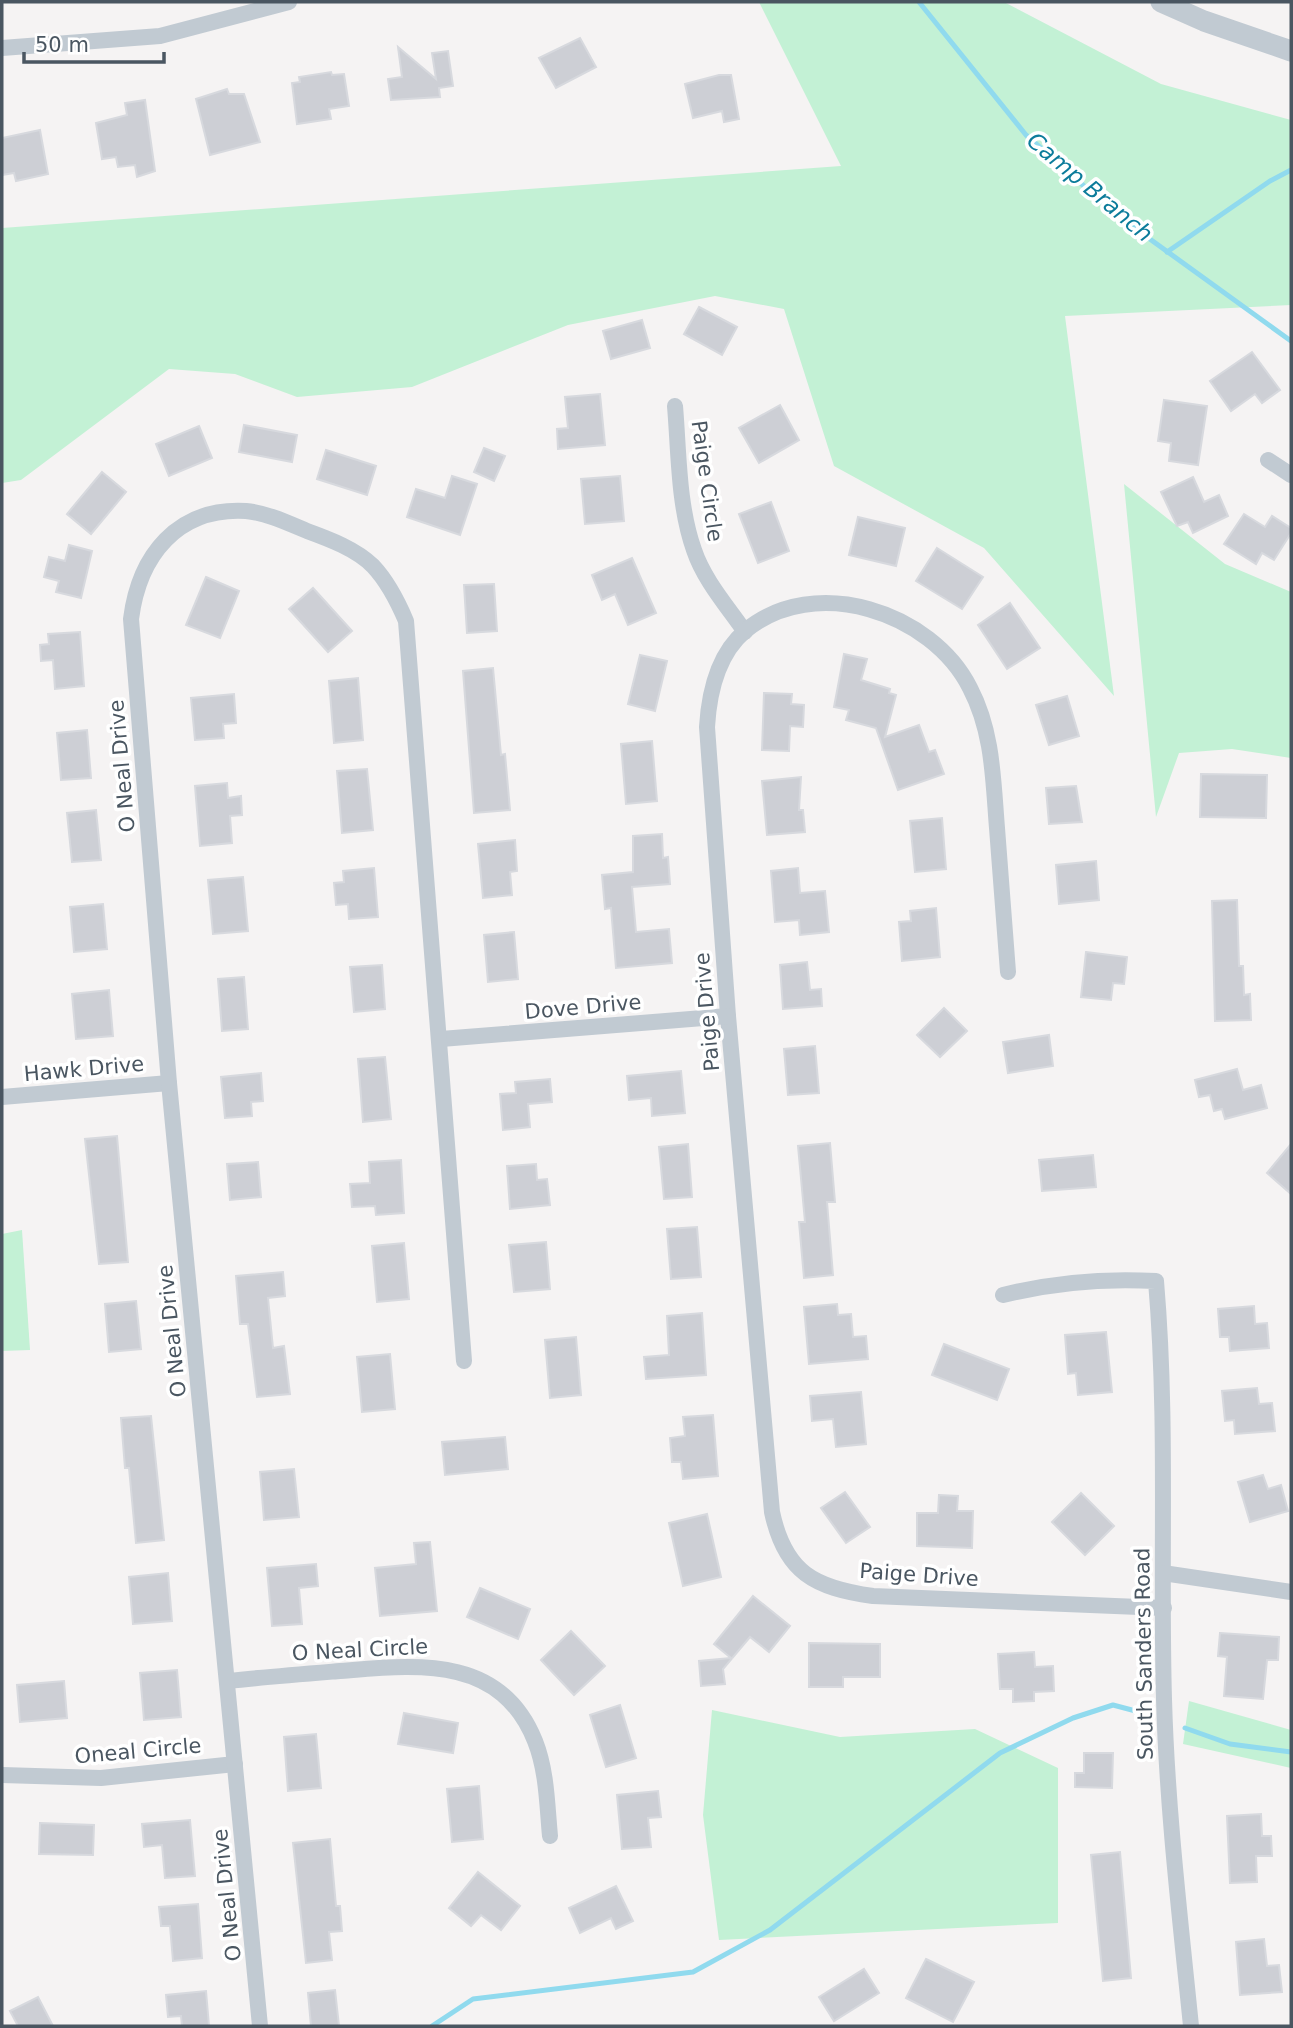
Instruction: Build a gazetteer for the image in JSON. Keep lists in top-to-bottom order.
{
  "streets": {
    "street": [
      "Paige Circle",
      "O Neal Drive",
      "Dove Drive",
      "Paige Drive",
      "Hawk Drive",
      "O Neal Circle",
      "South Sanders Road",
      "Oneal Circle"
    ]
  },
  "crossings": [
    ["Paige Circle", "Paige Drive"],
    ["O Neal Drive", "Dove Drive"],
    ["O Neal Drive", "Hawk Drive"],
    ["O Neal Drive", "O Neal Circle"],
    ["O Neal Drive", "Oneal Circle"],
    ["Dove Drive", "Paige Drive"],
    ["Paige Drive", "South Sanders Road"]
  ],
  "water": ["Camp Branch"],
  "scale_bar": "50 m"
}
